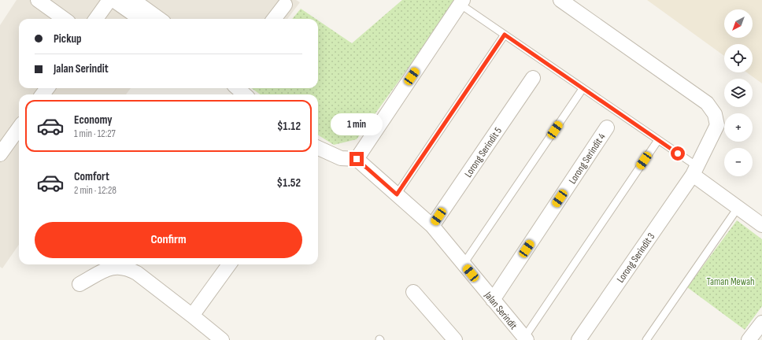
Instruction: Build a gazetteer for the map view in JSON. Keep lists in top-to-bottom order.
{
  "streets": {
    "street": [
      "Lorong Serindit 5",
      "Lorong Serindit 4",
      "Lorong Serindit 3",
      "Jalan Serindit"
    ]
  },
  "crossings": [
    ["Lorong Serindit 5", "Jalan Serindit"],
    ["Lorong Serindit 4", "Jalan Serindit"]
  ],
  "parks": ["Taman Mewah"],
  "north": "bottom left",
  "page": {
    "map_buttons": ["+", "−"],
    "banner": ["Pickup", "Jalan Serindit"],
    "list": [
      {
        "name": "Economy",
        "note": "1 min · 12:27",
        "value": "$1.12"
      },
      {
        "name": "Comfort",
        "note": "2 min · 12:28",
        "value": "$1.52"
      }
    ],
    "bubble": "1 min",
    "buttons": "Confirm"
  }
}
